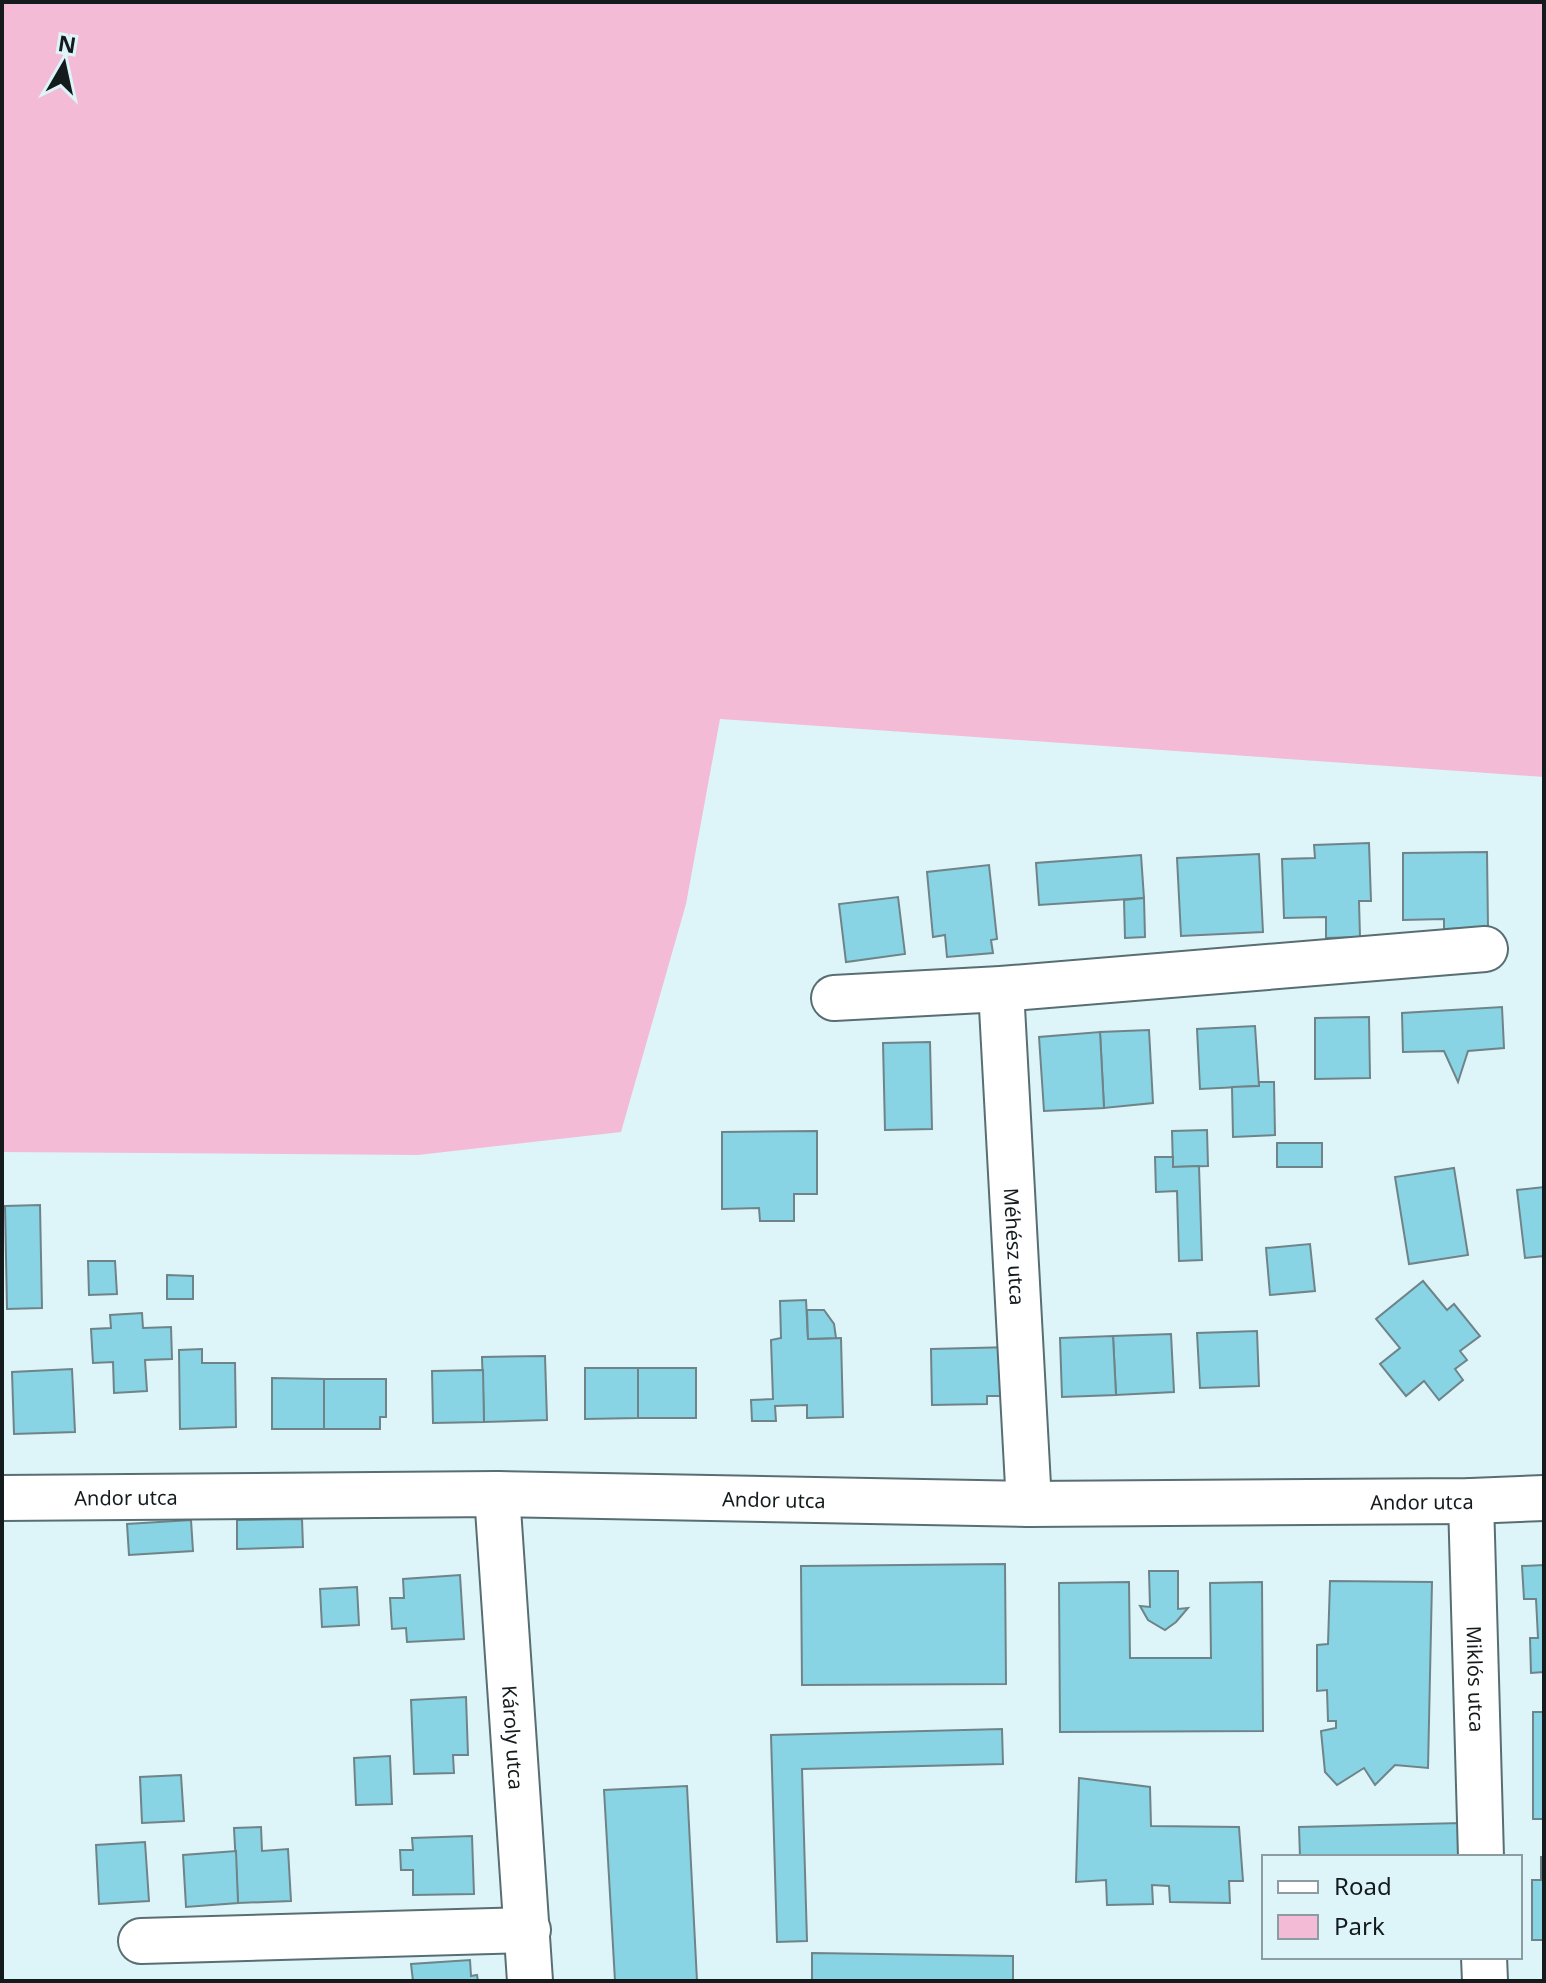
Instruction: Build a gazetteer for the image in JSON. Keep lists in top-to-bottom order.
{
  "streets": {
    "street": [
      "Méhész utca",
      "Andor utca",
      "Miklós utca",
      "Károly utca"
    ]
  },
  "crossings": [
    ["Méhész utca", "Andor utca"],
    ["Andor utca", "Miklós utca"],
    ["Andor utca", "Károly utca"]
  ],
  "legend": ["Road", "Park"],
  "north": "top"
}
